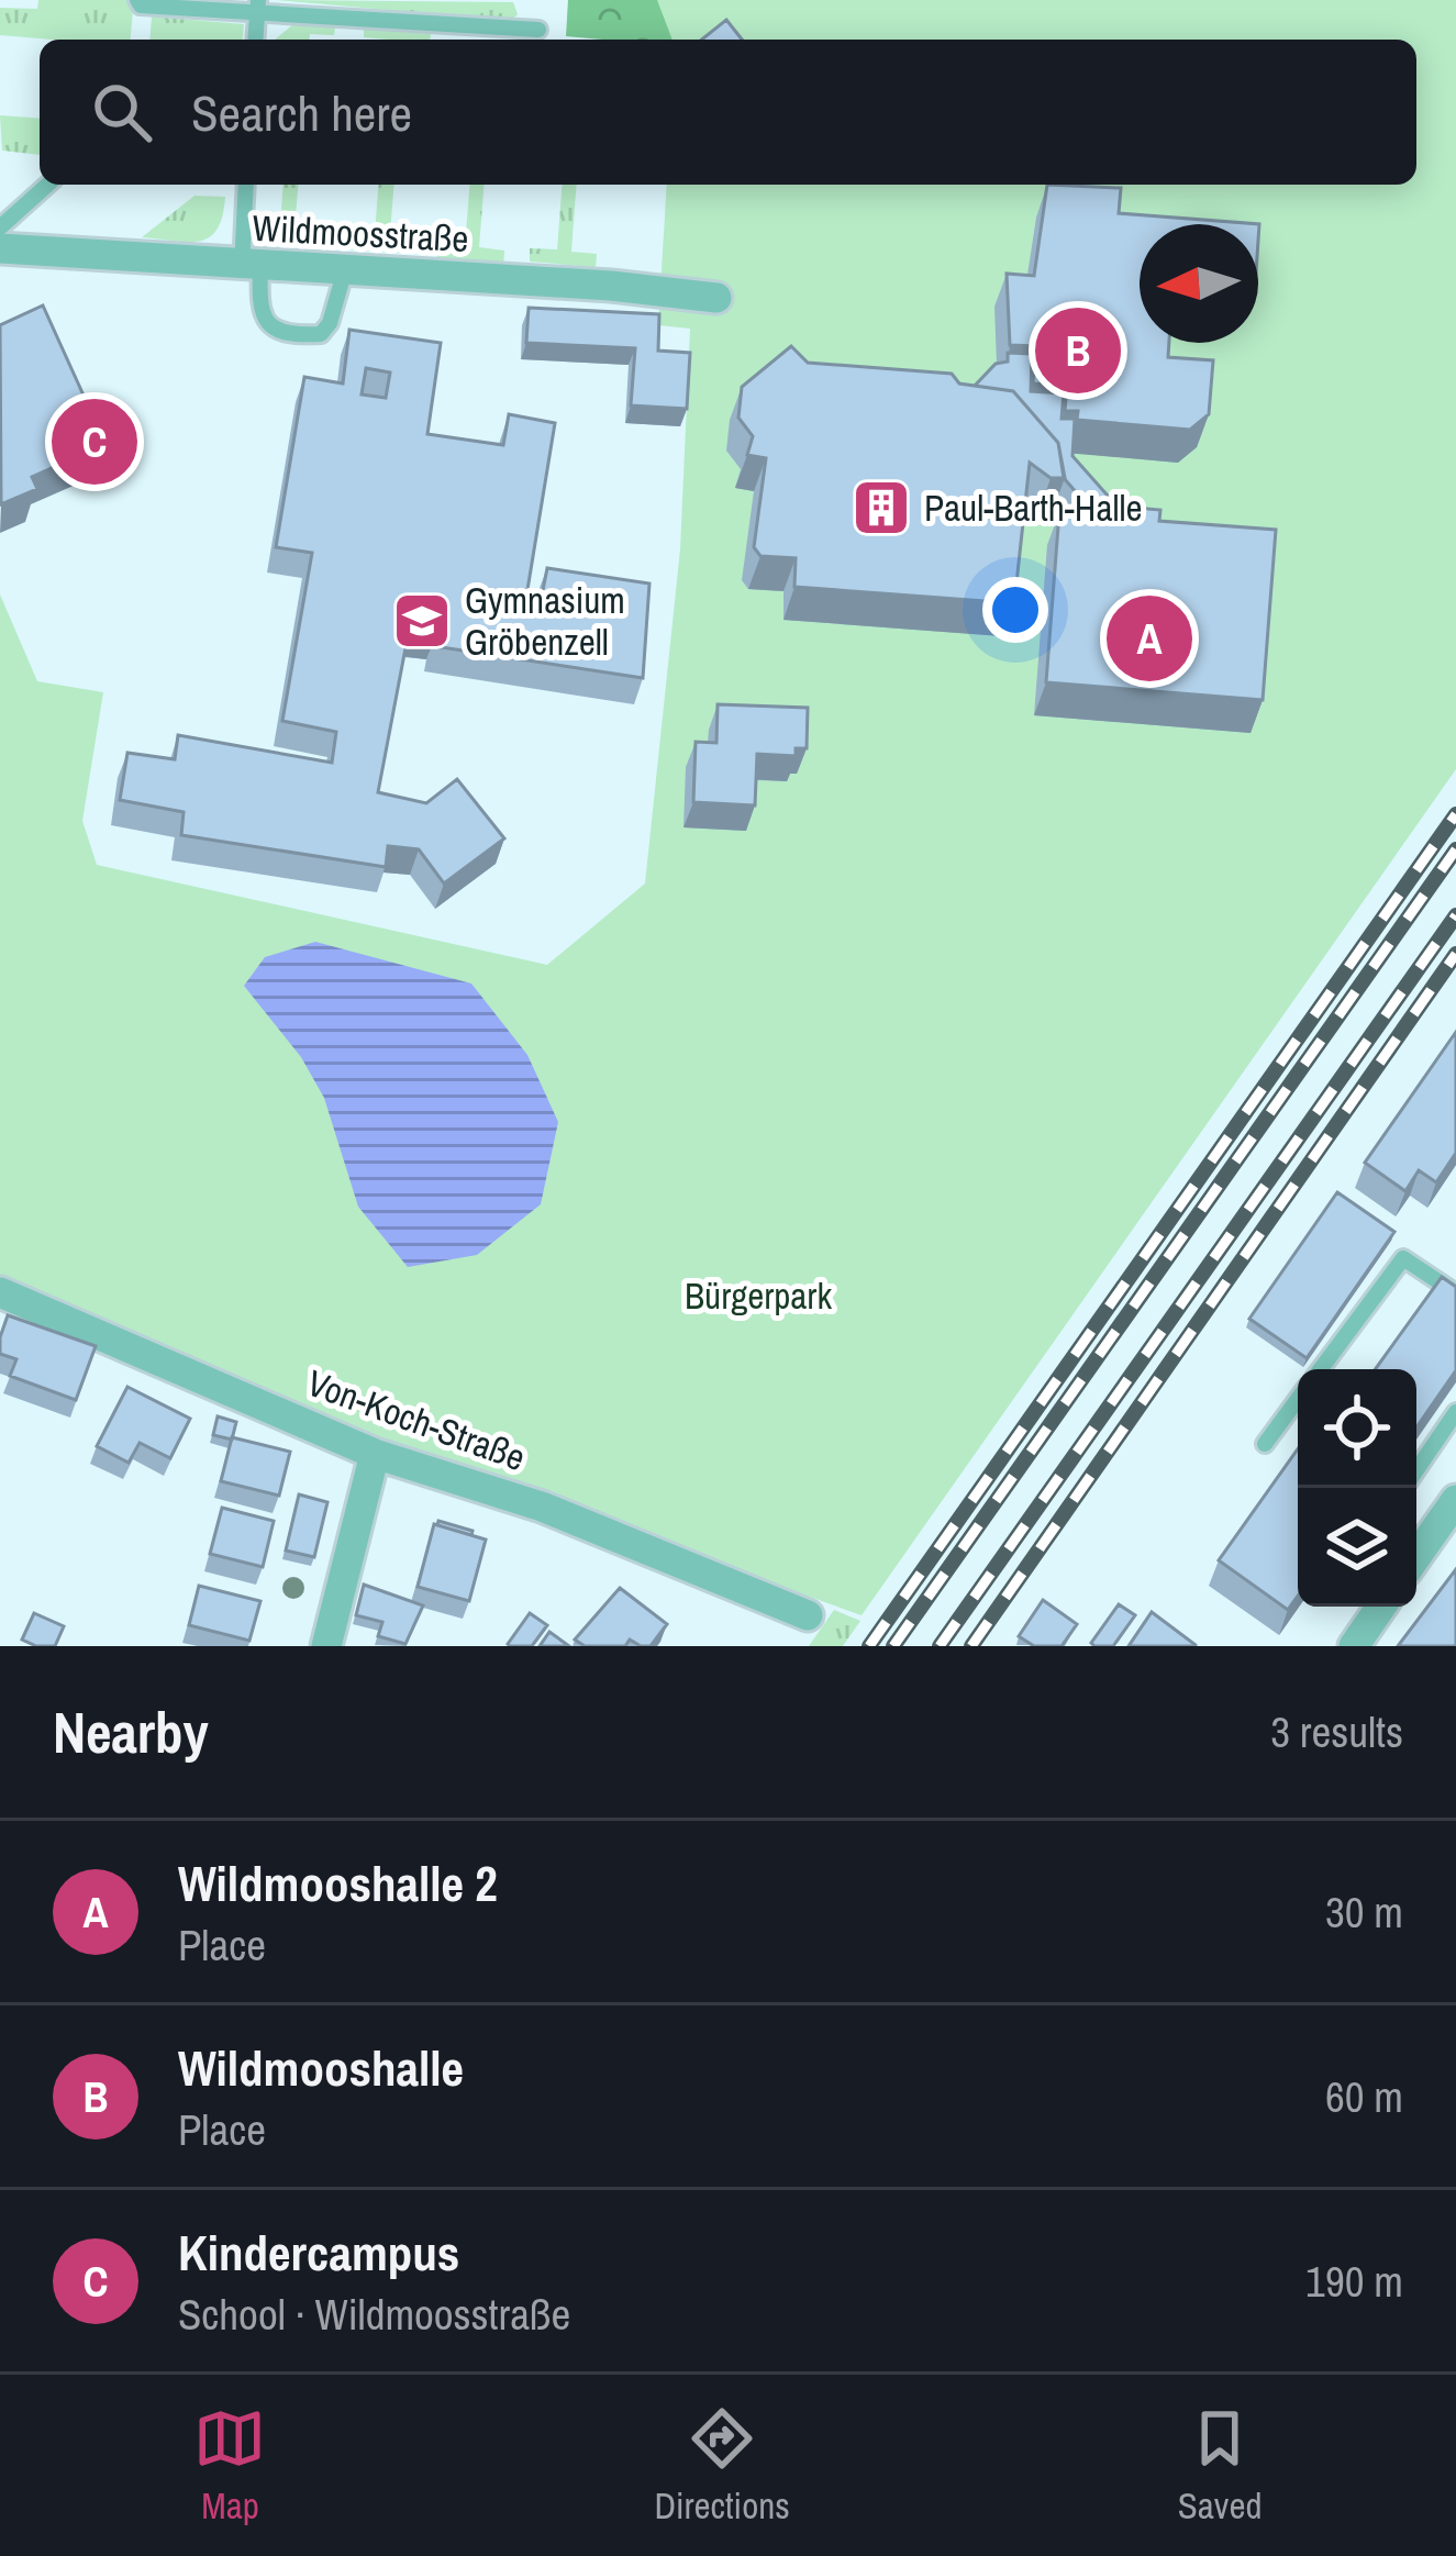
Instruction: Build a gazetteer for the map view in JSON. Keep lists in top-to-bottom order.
{
  "streets": {
    "street": ["Wildmoosstraße", "Von-Koch-Straße"]
  },
  "parks": ["Bürgerpark"],
  "places": {
    "building": ["Paul-Barth-Halle"],
    "school or university": ["Gymnasium Gröbenzell"]
  },
  "north": "left",
  "page": {
    "search": "Search here",
    "pins": ["B", "C", "A"],
    "heading": ["Nearby", "3 results"],
    "list": [
      {
        "mark": "A",
        "name": "Wildmooshalle 2",
        "note": "Place",
        "value": "30 m"
      },
      {
        "mark": "B",
        "name": "Wildmooshalle",
        "note": "Place",
        "value": "60 m"
      },
      {
        "mark": "C",
        "name": "Kindercampus",
        "note": "School · Wildmoosstraße",
        "value": "190 m"
      }
    ],
    "nav": ["Map", "Directions", "Saved"]
  }
}
